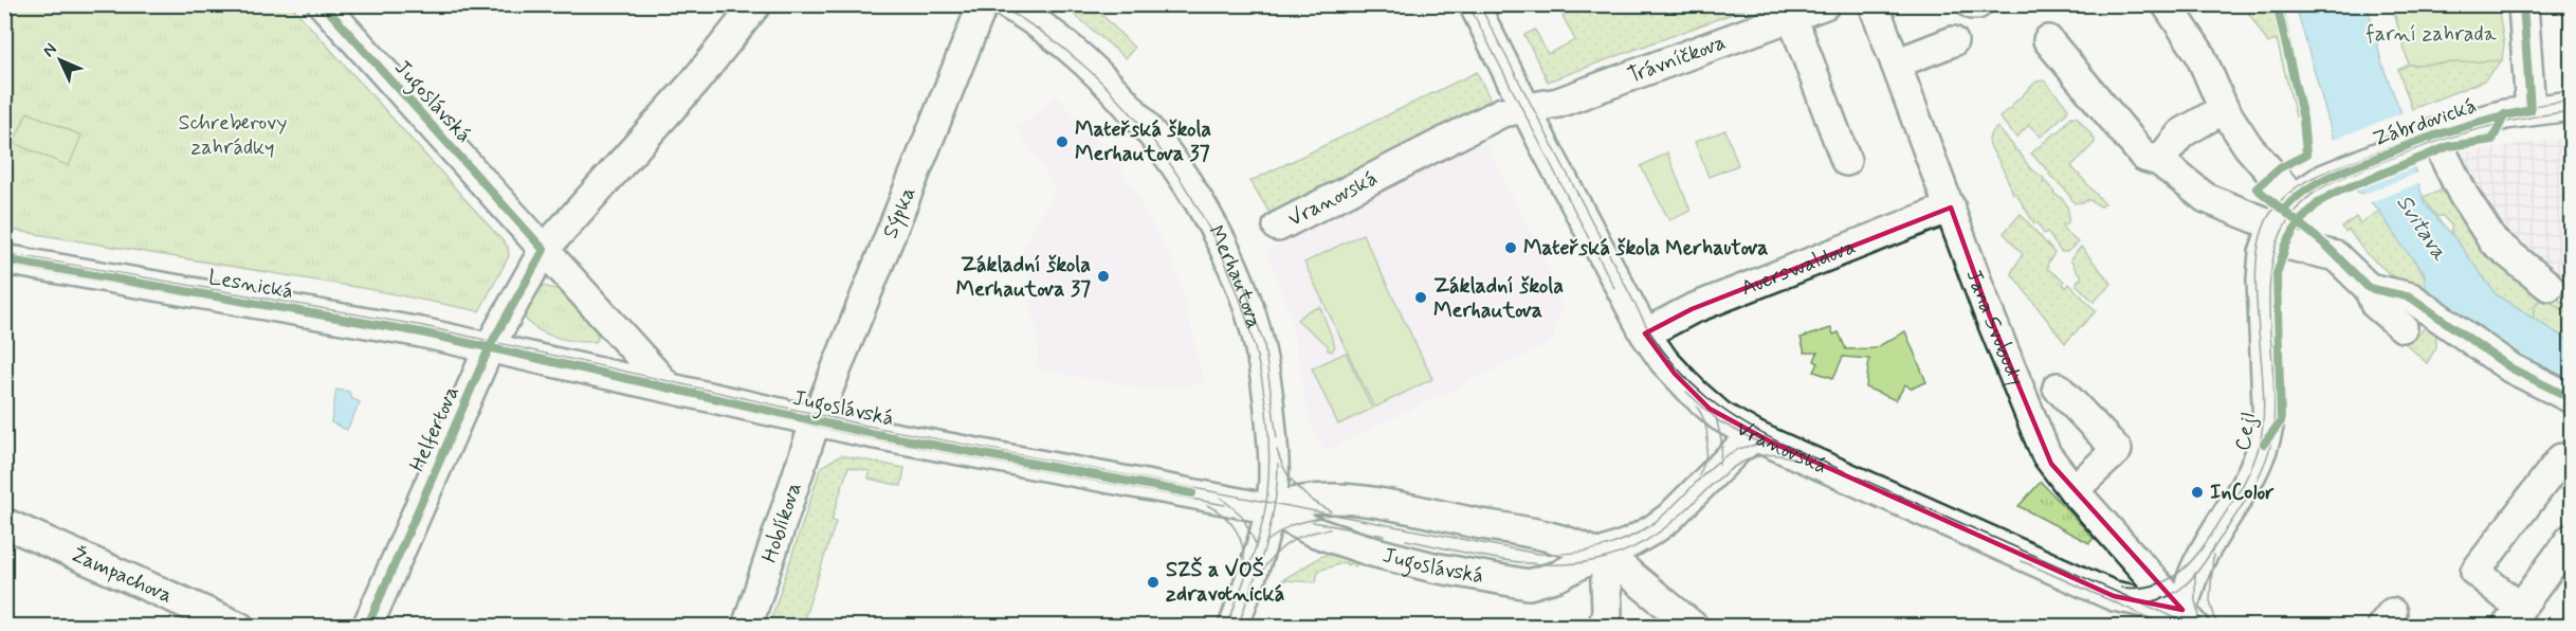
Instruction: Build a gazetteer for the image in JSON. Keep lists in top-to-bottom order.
{
  "streets": {
    "street": [
      "Trávníčkova",
      "Jugoslávská",
      "Zábrdovická",
      "Vranovská",
      "Sýpka",
      "Auerswaldova",
      "Merhautova",
      "Lesnická",
      "Jana Svobody",
      "Helfertova",
      "Cejl",
      "Hoblíkova",
      "Žampachova"
    ]
  },
  "crossings": [
    ["Trávníčkova", "Vranovská"],
    ["Jugoslávská", "Vranovská"],
    ["Jugoslávská", "Sýpka"],
    ["Jugoslávská", "Merhautova"],
    ["Jugoslávská", "Lesnická"],
    ["Jugoslávská", "Helfertova"],
    ["Jugoslávská", "Hoblíkova"],
    ["Zábrdovická", "Cejl"],
    ["Vranovská", "Auerswaldova"],
    ["Vranovská", "Jana Svobody"],
    ["Vranovská", "Cejl"],
    ["Sýpka", "Hoblíkova"],
    ["Auerswaldova", "Jana Svobody"],
    ["Lesnická", "Helfertova"],
    ["Jana Svobody", "Cejl"]
  ],
  "water": ["Svitava"],
  "parks": ["farní zahrada", "Schreberovy zahrádky"],
  "places": [
    "Mateřská škola Merhautova 37",
    "Mateřská škola Merhautova",
    "Základní škola Merhautova 37",
    "Základní škola Merhautova",
    "InColor",
    "SZŠ a VOŠ zdravotnická"
  ],
  "north": "top left"
}
